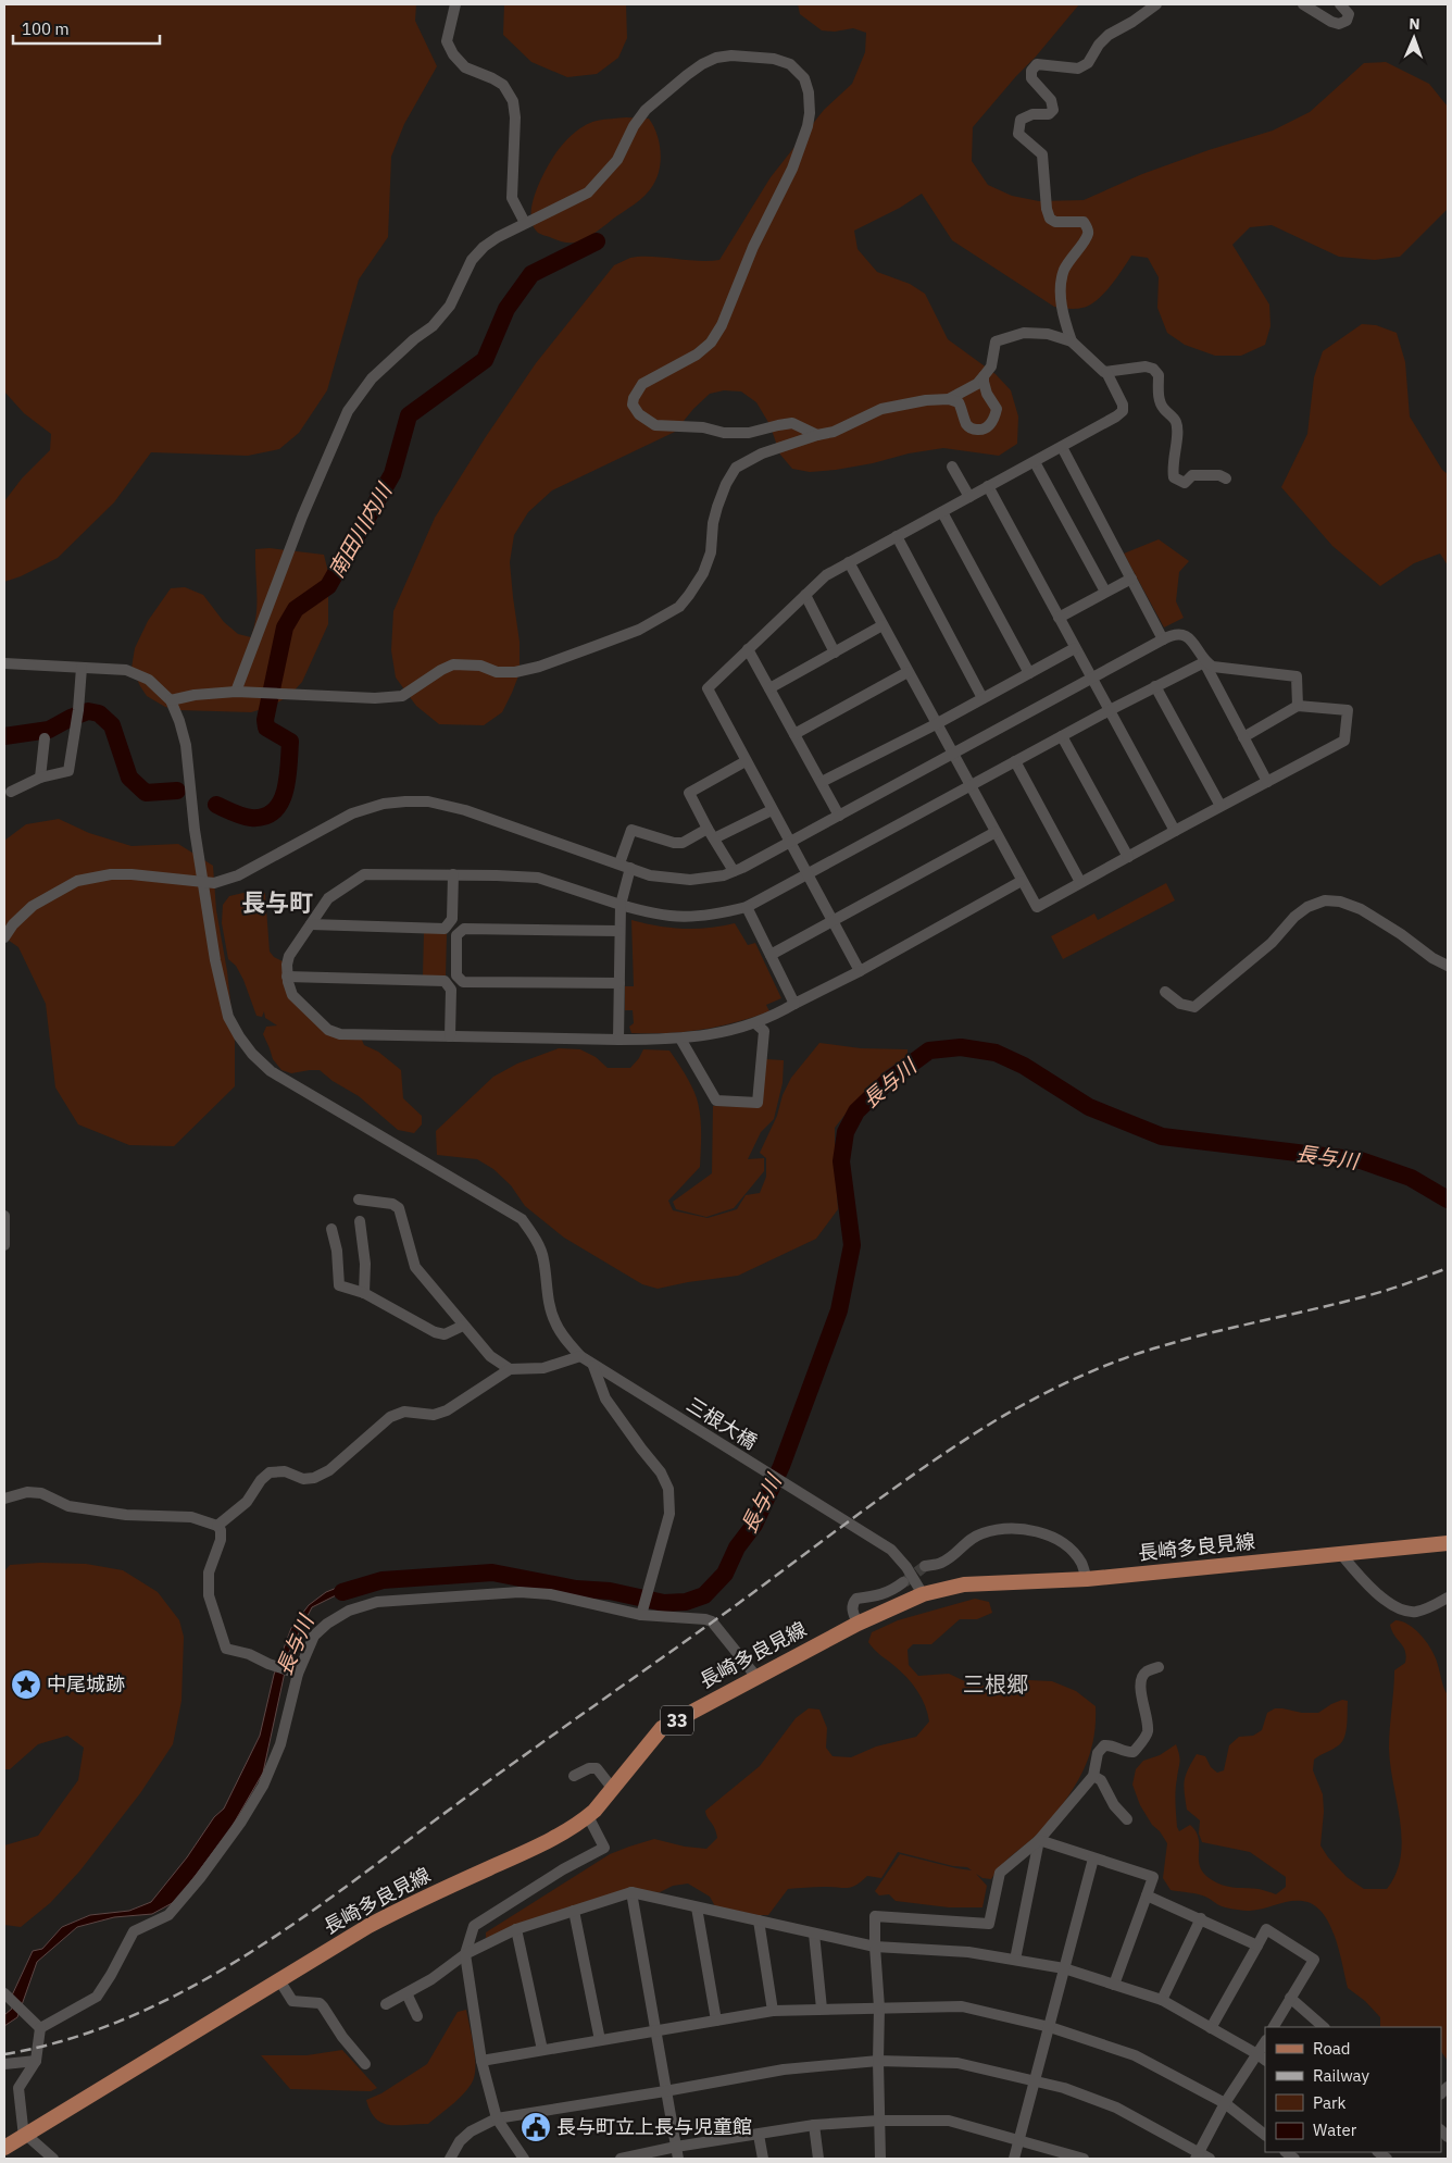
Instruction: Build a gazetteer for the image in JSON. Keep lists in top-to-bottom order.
{
  "streets": {
    "main road": ["長崎多良見線", "33"],
    "street": ["三根大橋"]
  },
  "crossings": [
    ["三根大橋", "長崎多良見線"]
  ],
  "districts": ["長与町", "三根郷"],
  "water": ["南田川内川", "長与川"],
  "places": {
    "place": ["中尾城跡"],
    "public building": ["長与町立上長与児童館"]
  },
  "legend": [
    "Road",
    "Railway",
    "Park",
    "Water"
  ],
  "scale_bar": "100 m",
  "north": "top"
}
